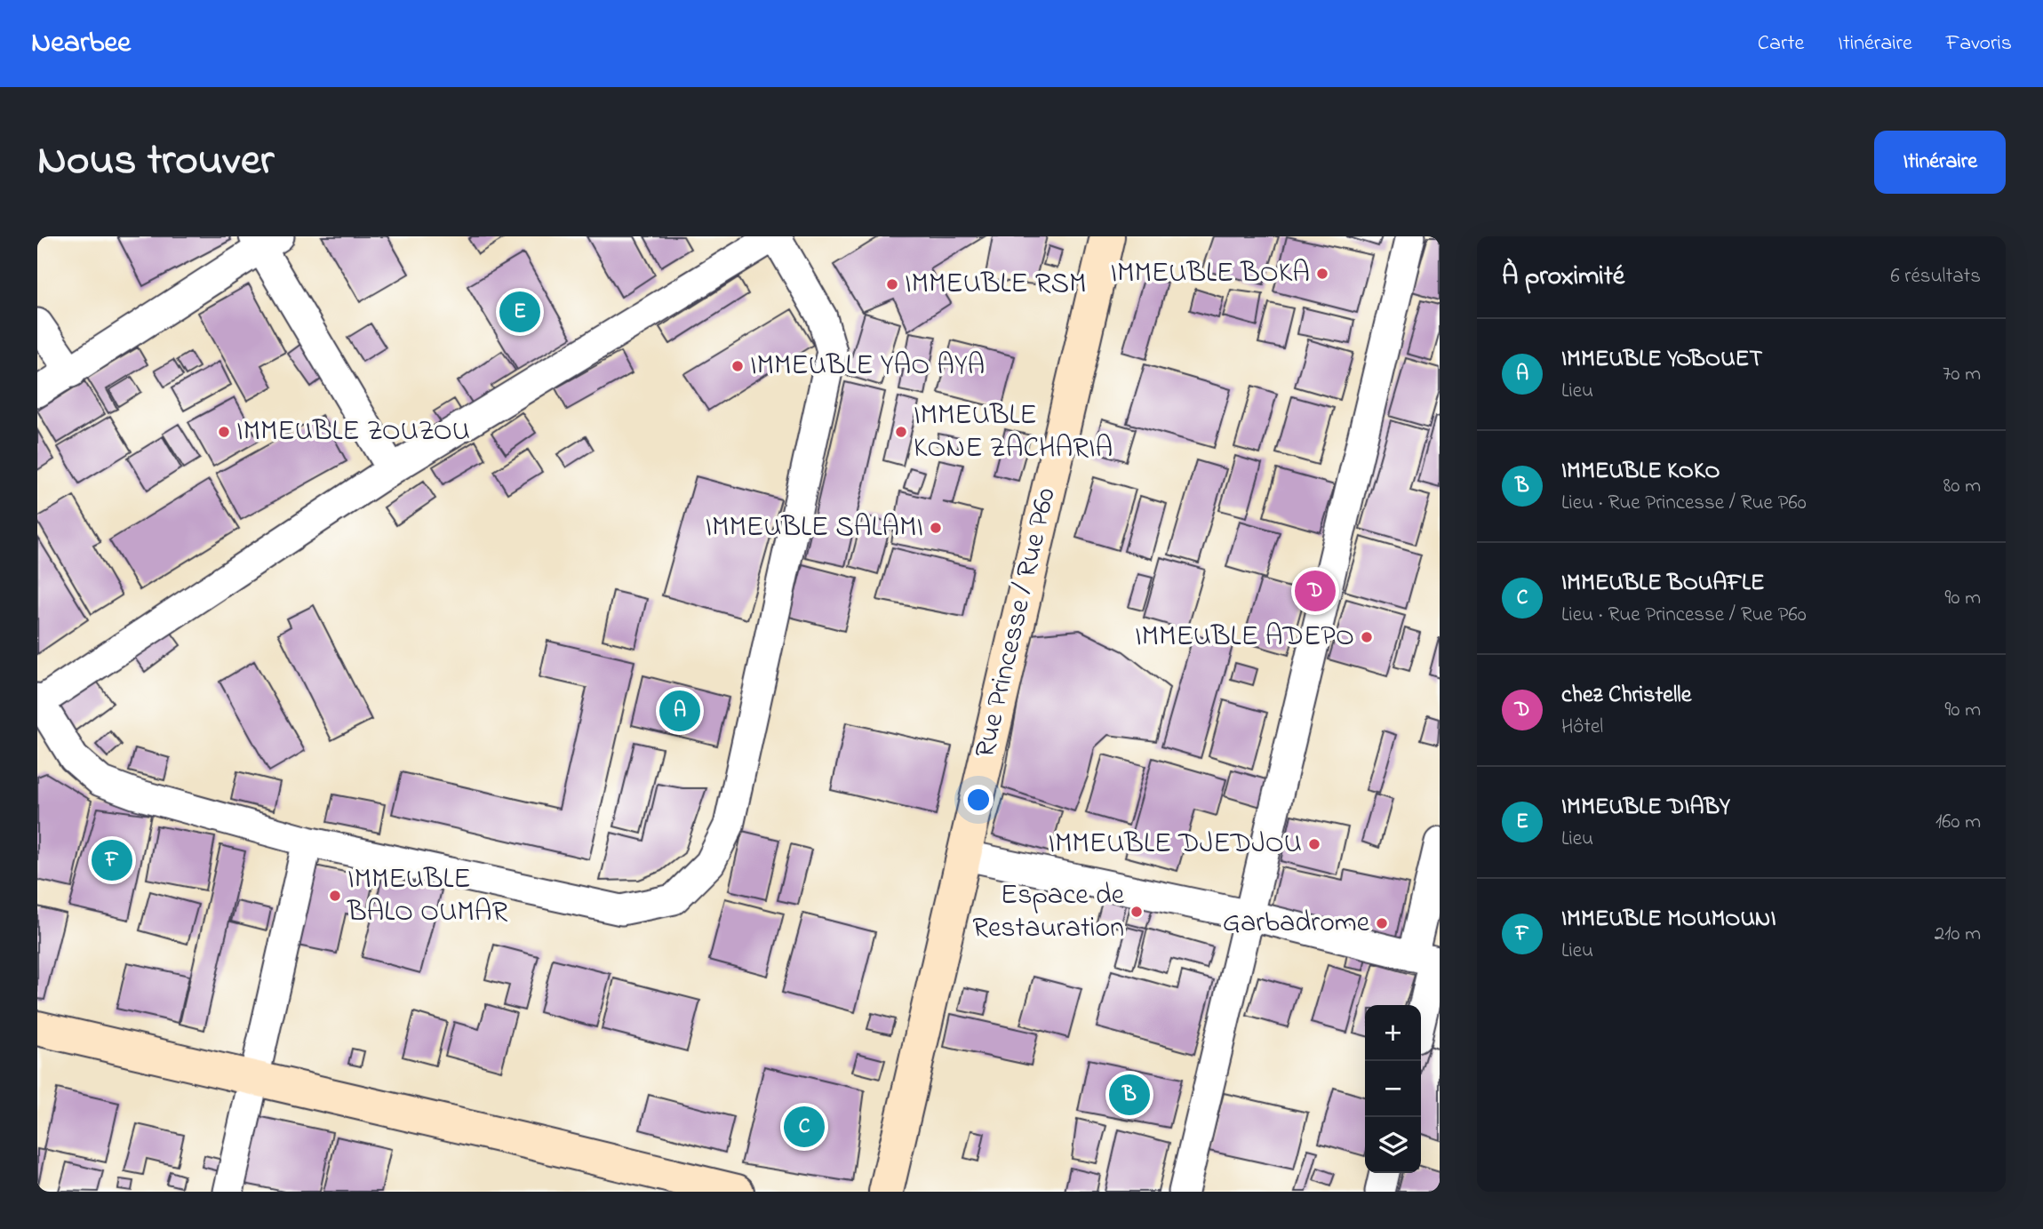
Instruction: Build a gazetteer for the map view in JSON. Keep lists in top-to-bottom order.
{
  "streets": {
    "street": ["Rue Princesse / Rue P60"]
  },
  "places": [
    "IMMEUBLE BOKA",
    "IMMEUBLE RSM",
    "IMMEUBLE YAO AYA",
    "IMMEUBLE ZOUZOU",
    "IMMEUBLE KONE ZACHARIA",
    "IMMEUBLE SALAMI",
    "IMMEUBLE ADEPO",
    "IMMEUBLE DJEDJOU",
    "IMMEUBLE BALO OUMAR",
    "Espace de Restauration",
    "Garbadrome"
  ],
  "page": {
    "header": "Nearbee",
    "nav": ["Carte", "Itinéraire", "Favoris"],
    "title": "Nous trouver",
    "buttons": "Itinéraire",
    "heading": ["À proximité", "6 résultats"],
    "pins": [
      "E",
      "D",
      "A",
      "F",
      "B",
      "C"
    ],
    "list": [
      {
        "mark": "A",
        "name": "IMMEUBLE YOBOUET",
        "note": "Lieu",
        "value": "70 m"
      },
      {
        "mark": "B",
        "name": "IMMEUBLE KOKO",
        "note": "Lieu · Rue Princesse / Rue P60",
        "value": "80 m"
      },
      {
        "mark": "C",
        "name": "IMMEUBLE BOUAFLE",
        "note": "Lieu · Rue Princesse / Rue P60",
        "value": "90 m"
      },
      {
        "mark": "D",
        "name": "chez Christelle",
        "note": "Hôtel",
        "value": "90 m"
      },
      {
        "mark": "E",
        "name": "IMMEUBLE DIABY",
        "note": "Lieu",
        "value": "160 m"
      },
      {
        "mark": "F",
        "name": "IMMEUBLE MOUMOUNI",
        "note": "Lieu",
        "value": "210 m"
      }
    ],
    "map_buttons": ["+", "−"]
  }
}
